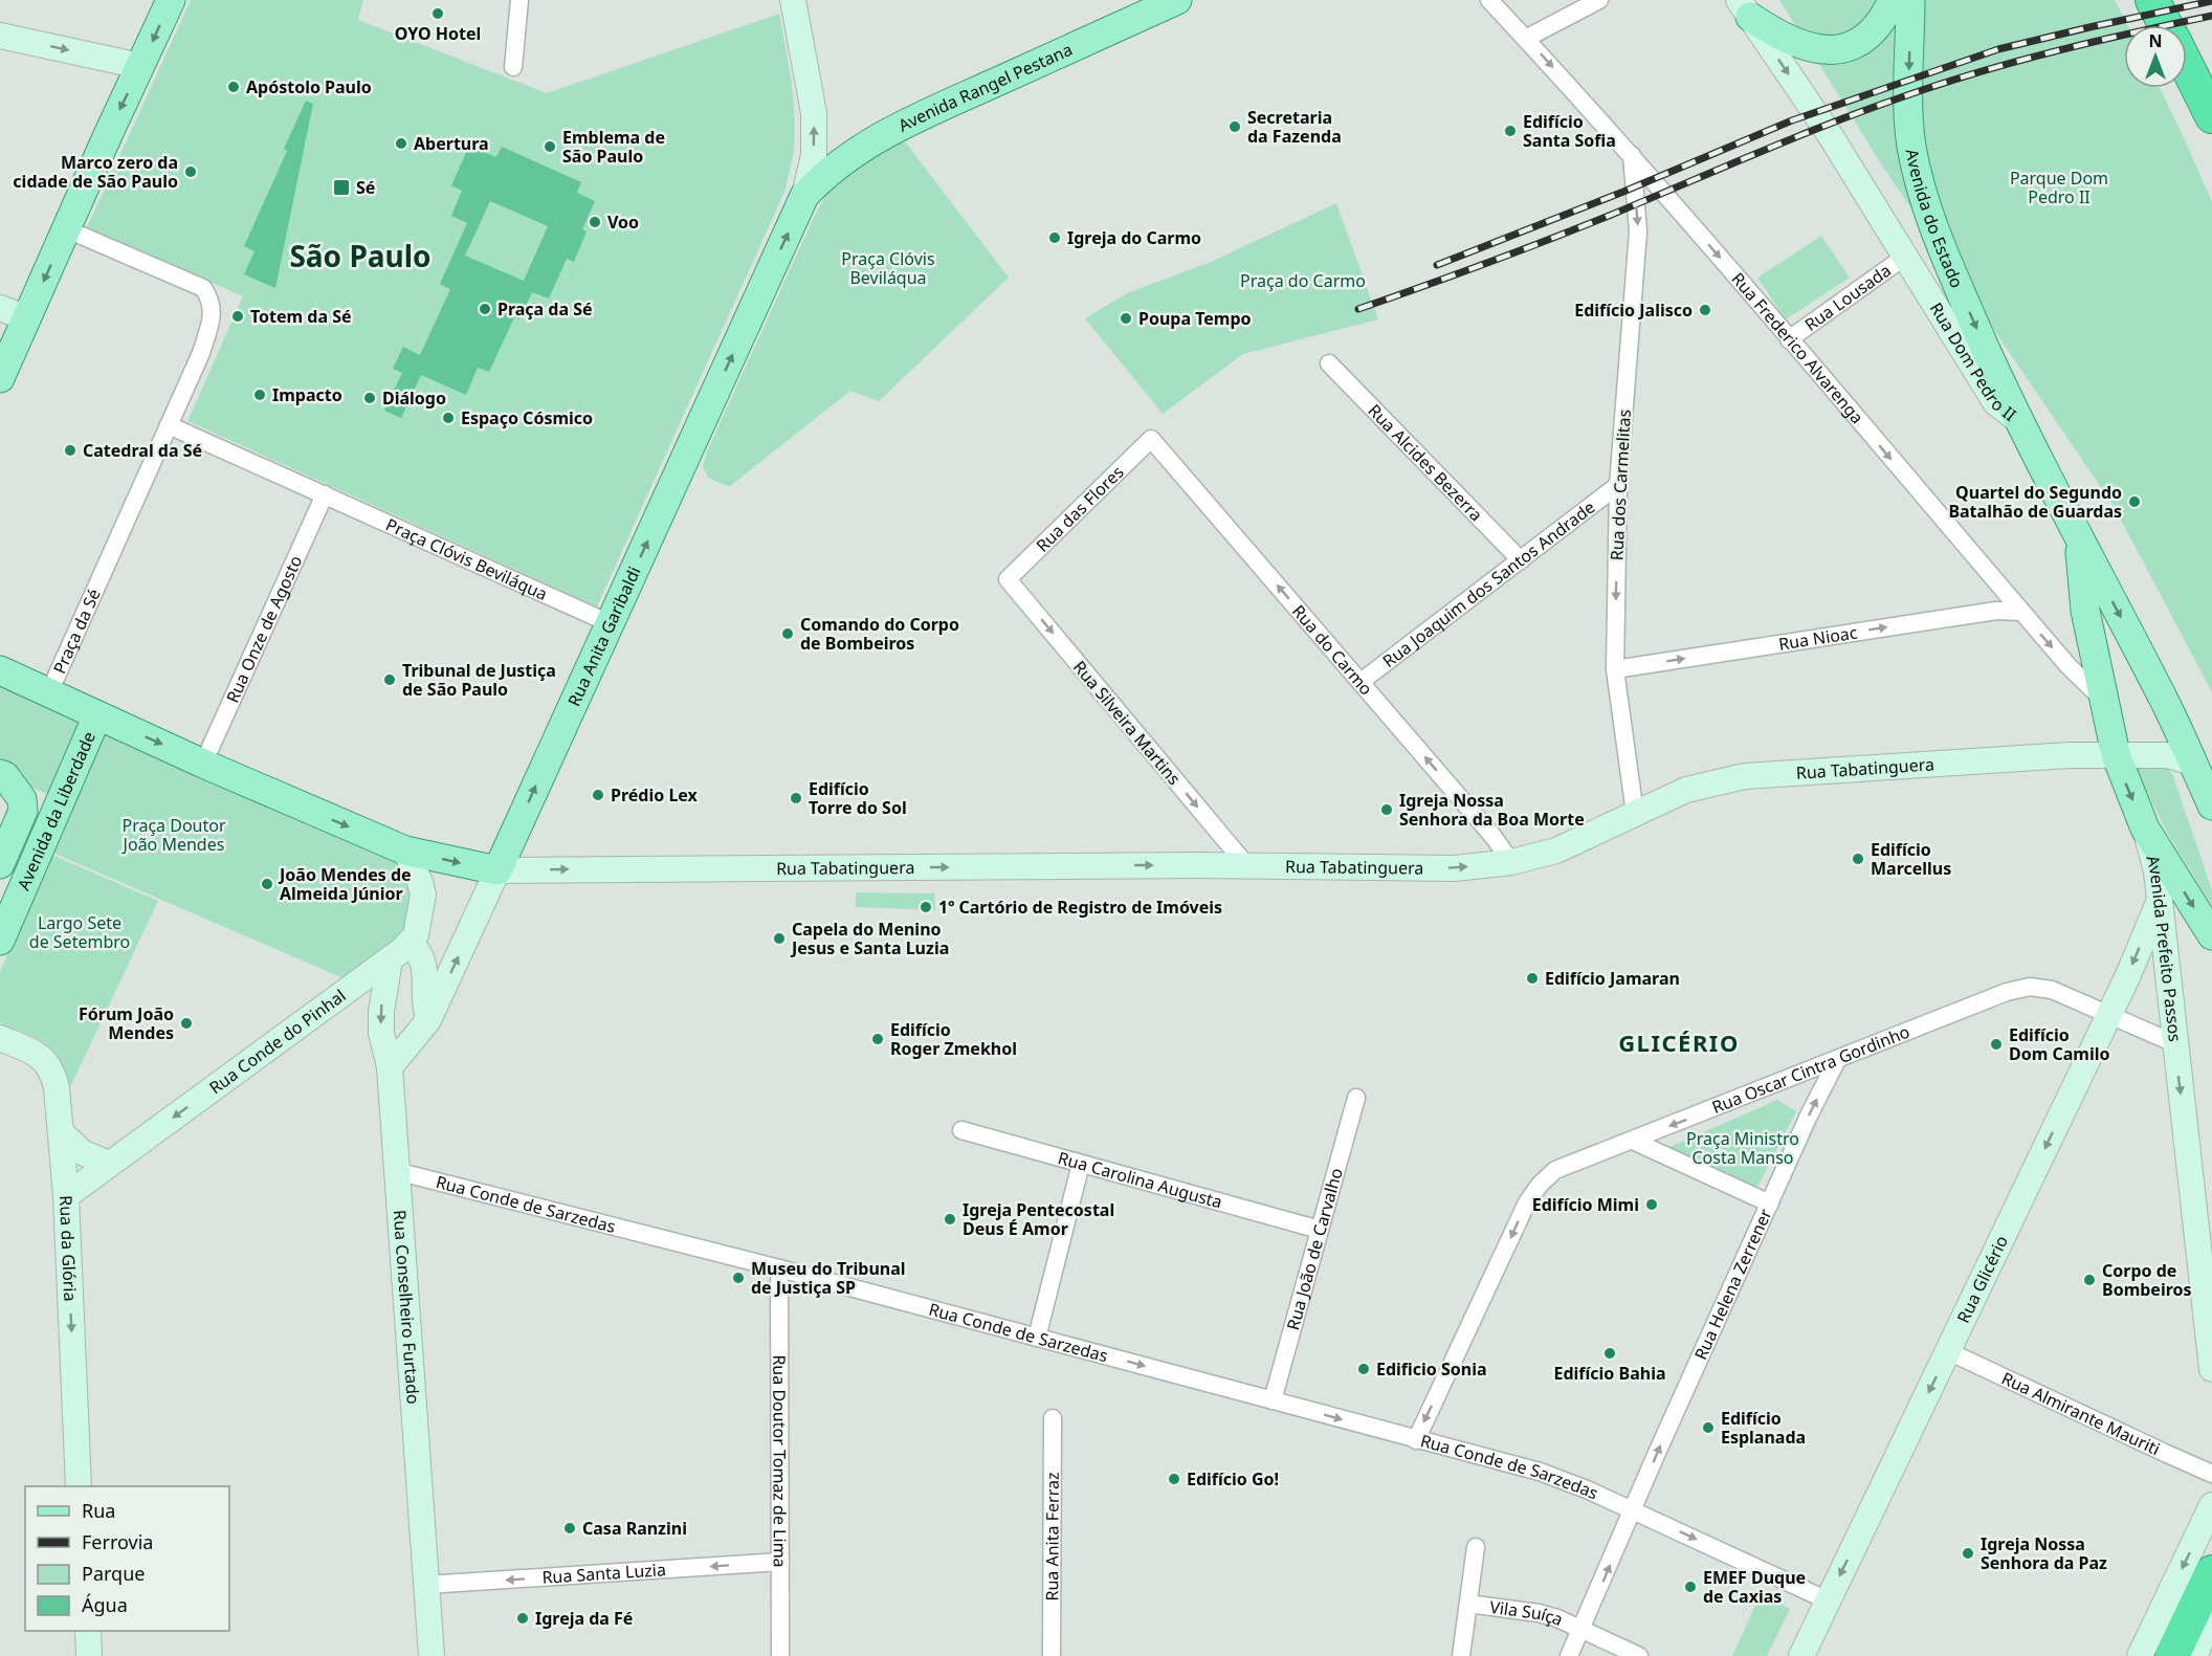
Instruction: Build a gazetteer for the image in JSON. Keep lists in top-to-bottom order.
{
  "streets": {
    "main road": [
      "Avenida Rangel Pestana",
      "Avenida do Estado",
      "Rua Dom Pedro II",
      "Rua Anita Garibaldi",
      "Avenida da Liberdade",
      "Avenida Prefeito Passos"
    ],
    "street": [
      "Rua Lousada",
      "Rua Frederico Alvarenga",
      "Rua Alcides Bezerra",
      "Rua dos Carmelitas",
      "Rua das Flores",
      "Praça Clóvis Beviláqua",
      "Rua Joaquim dos Santos Andrade",
      "Rua Onze de Agosto",
      "Praça da Sé",
      "Rua Nioac",
      "Rua do Carmo",
      "Rua Silveira Martins",
      "Rua Tabatinguera",
      "Rua Conde do Pinhal",
      "Rua Oscar Cintra Gordinho",
      "Rua Carolina Augusta",
      "Rua Conde de Sarzedas",
      "Rua da Glória",
      "Rua João de Carvalho",
      "Rua Glicério",
      "Rua Helena Zerrener",
      "Rua Conselheiro Furtado",
      "Rua Almirante Mauriti",
      "Rua Doutor Tomaz de Lima",
      "Rua Anita Ferraz",
      "Rua Santa Luzia",
      "Vila Suíça"
    ]
  },
  "crossings": [
    ["Avenida Rangel Pestana", "Rua Anita Garibaldi"],
    ["Avenida do Estado", "Rua Dom Pedro II"],
    ["Rua Lousada", "Rua Frederico Alvarenga"],
    ["Rua Lousada", "Rua Dom Pedro II"],
    ["Rua Frederico Alvarenga", "Rua dos Carmelitas"],
    ["Rua Frederico Alvarenga", "Rua Nioac"],
    ["Rua Frederico Alvarenga", "Avenida Prefeito Passos"],
    ["Rua Dom Pedro II", "Rua Tabatinguera"],
    ["Rua Dom Pedro II", "Avenida Prefeito Passos"],
    ["Rua Alcides Bezerra", "Rua Joaquim dos Santos Andrade"],
    ["Rua dos Carmelitas", "Rua Joaquim dos Santos Andrade"],
    ["Rua dos Carmelitas", "Rua Nioac"],
    ["Rua dos Carmelitas", "Rua Tabatinguera"],
    ["Rua das Flores", "Rua do Carmo"],
    ["Rua das Flores", "Rua Silveira Martins"],
    ["Praça Clóvis Beviláqua", "Rua Onze de Agosto"],
    ["Praça Clóvis Beviláqua", "Praça da Sé"],
    ["Praça Clóvis Beviláqua", "Rua Anita Garibaldi"],
    ["Rua Joaquim dos Santos Andrade", "Rua do Carmo"],
    ["Rua Anita Garibaldi", "Rua Tabatinguera"],
    ["Rua Anita Garibaldi", "Rua Conselheiro Furtado"],
    ["Rua do Carmo", "Rua Tabatinguera"],
    ["Rua Silveira Martins", "Rua Tabatinguera"],
    ["Rua Tabatinguera", "Avenida Prefeito Passos"],
    ["Avenida Prefeito Passos", "Rua Oscar Cintra Gordinho"],
    ["Avenida Prefeito Passos", "Rua Glicério"],
    ["Rua Conde do Pinhal", "Rua da Glória"],
    ["Rua Conde do Pinhal", "Rua Conselheiro Furtado"],
    ["Rua Oscar Cintra Gordinho", "Rua Conde de Sarzedas"],
    ["Rua Oscar Cintra Gordinho", "Rua Glicério"],
    ["Rua Oscar Cintra Gordinho", "Rua Helena Zerrener"],
    ["Rua Carolina Augusta", "Rua João de Carvalho"],
    ["Rua Conde de Sarzedas", "Rua João de Carvalho"],
    ["Rua Conde de Sarzedas", "Rua Glicério"],
    ["Rua Conde de Sarzedas", "Rua Helena Zerrener"],
    ["Rua Conde de Sarzedas", "Rua Conselheiro Furtado"],
    ["Rua Conde de Sarzedas", "Rua Doutor Tomaz de Lima"],
    ["Rua Glicério", "Rua Almirante Mauriti"],
    ["Rua Helena Zerrener", "Vila Suíça"],
    ["Rua Conselheiro Furtado", "Rua Santa Luzia"],
    ["Rua Doutor Tomaz de Lima", "Rua Santa Luzia"]
  ],
  "one_way": [
    "Avenida do Estado",
    "Rua Frederico Alvarenga",
    "Rua Dom Pedro II",
    "Rua dos Carmelitas",
    "Rua Anita Garibaldi",
    "Rua Nioac",
    "Rua do Carmo",
    "Rua Silveira Martins",
    "Rua Tabatinguera",
    "Avenida Prefeito Passos",
    "Rua Conde do Pinhal",
    "Rua Oscar Cintra Gordinho",
    "Rua Conde de Sarzedas",
    "Rua da Glória",
    "Rua Glicério",
    "Rua Helena Zerrener",
    "Rua Santa Luzia"
  ],
  "districts": ["São Paulo", "GLICÉRIO"],
  "parks": [
    "Parque Dom Pedro II",
    "Praça Clóvis Beviláqua",
    "Praça do Carmo",
    "Praça Doutor João Mendes",
    "Largo Sete de Setembro",
    "Praça Ministro Costa Manso"
  ],
  "places": {
    "other": [
      "OYO Hotel",
      "Apóstolo Paulo",
      "Secretaria da Fazenda",
      "Edifício Santa Sofia",
      "Abertura",
      "Emblema de São Paulo",
      "Marco zero da cidade de São Paulo",
      "Voo",
      "Igreja do Carmo",
      "Praça da Sé",
      "Edifício Jalisco",
      "Totem da Sé",
      "Poupa Tempo",
      "Impacto",
      "Diálogo",
      "Espaço Cósmico",
      "Catedral da Sé",
      "Quartel do Segundo Batalhão de Guardas",
      "Comando do Corpo de Bombeiros",
      "Tribunal de Justiça de São Paulo",
      "Prédio Lex",
      "Edifício Torre do Sol",
      "Igreja Nossa Senhora da Boa Morte",
      "Edifício Marcellus",
      "João Mendes de Almeida Júnior",
      "1º Cartório de Registro de Imóveis",
      "Capela do Menino Jesus e Santa Luzia",
      "Edifício Jamaran",
      "Fórum João Mendes",
      "Edifício Roger Zmekhol",
      "Edifício Dom Camilo",
      "Edifício Mimi",
      "Igreja Pentecostal Deus É Amor",
      "Museu do Tribunal de Justiça SP",
      "Corpo de Bombeiros",
      "Edifício Bahia",
      "Edificio Sonia",
      "Edifício Esplanada",
      "Edifício Go!",
      "Casa Ranzini",
      "Igreja Nossa Senhora da Paz",
      "EMEF Duque de Caxias",
      "Igreja da Fé"
    ],
    "transit": ["Sé"]
  },
  "legend": [
    "Rua",
    "Ferrovia",
    "Parque",
    "Água"
  ],
  "north": "top"
}
